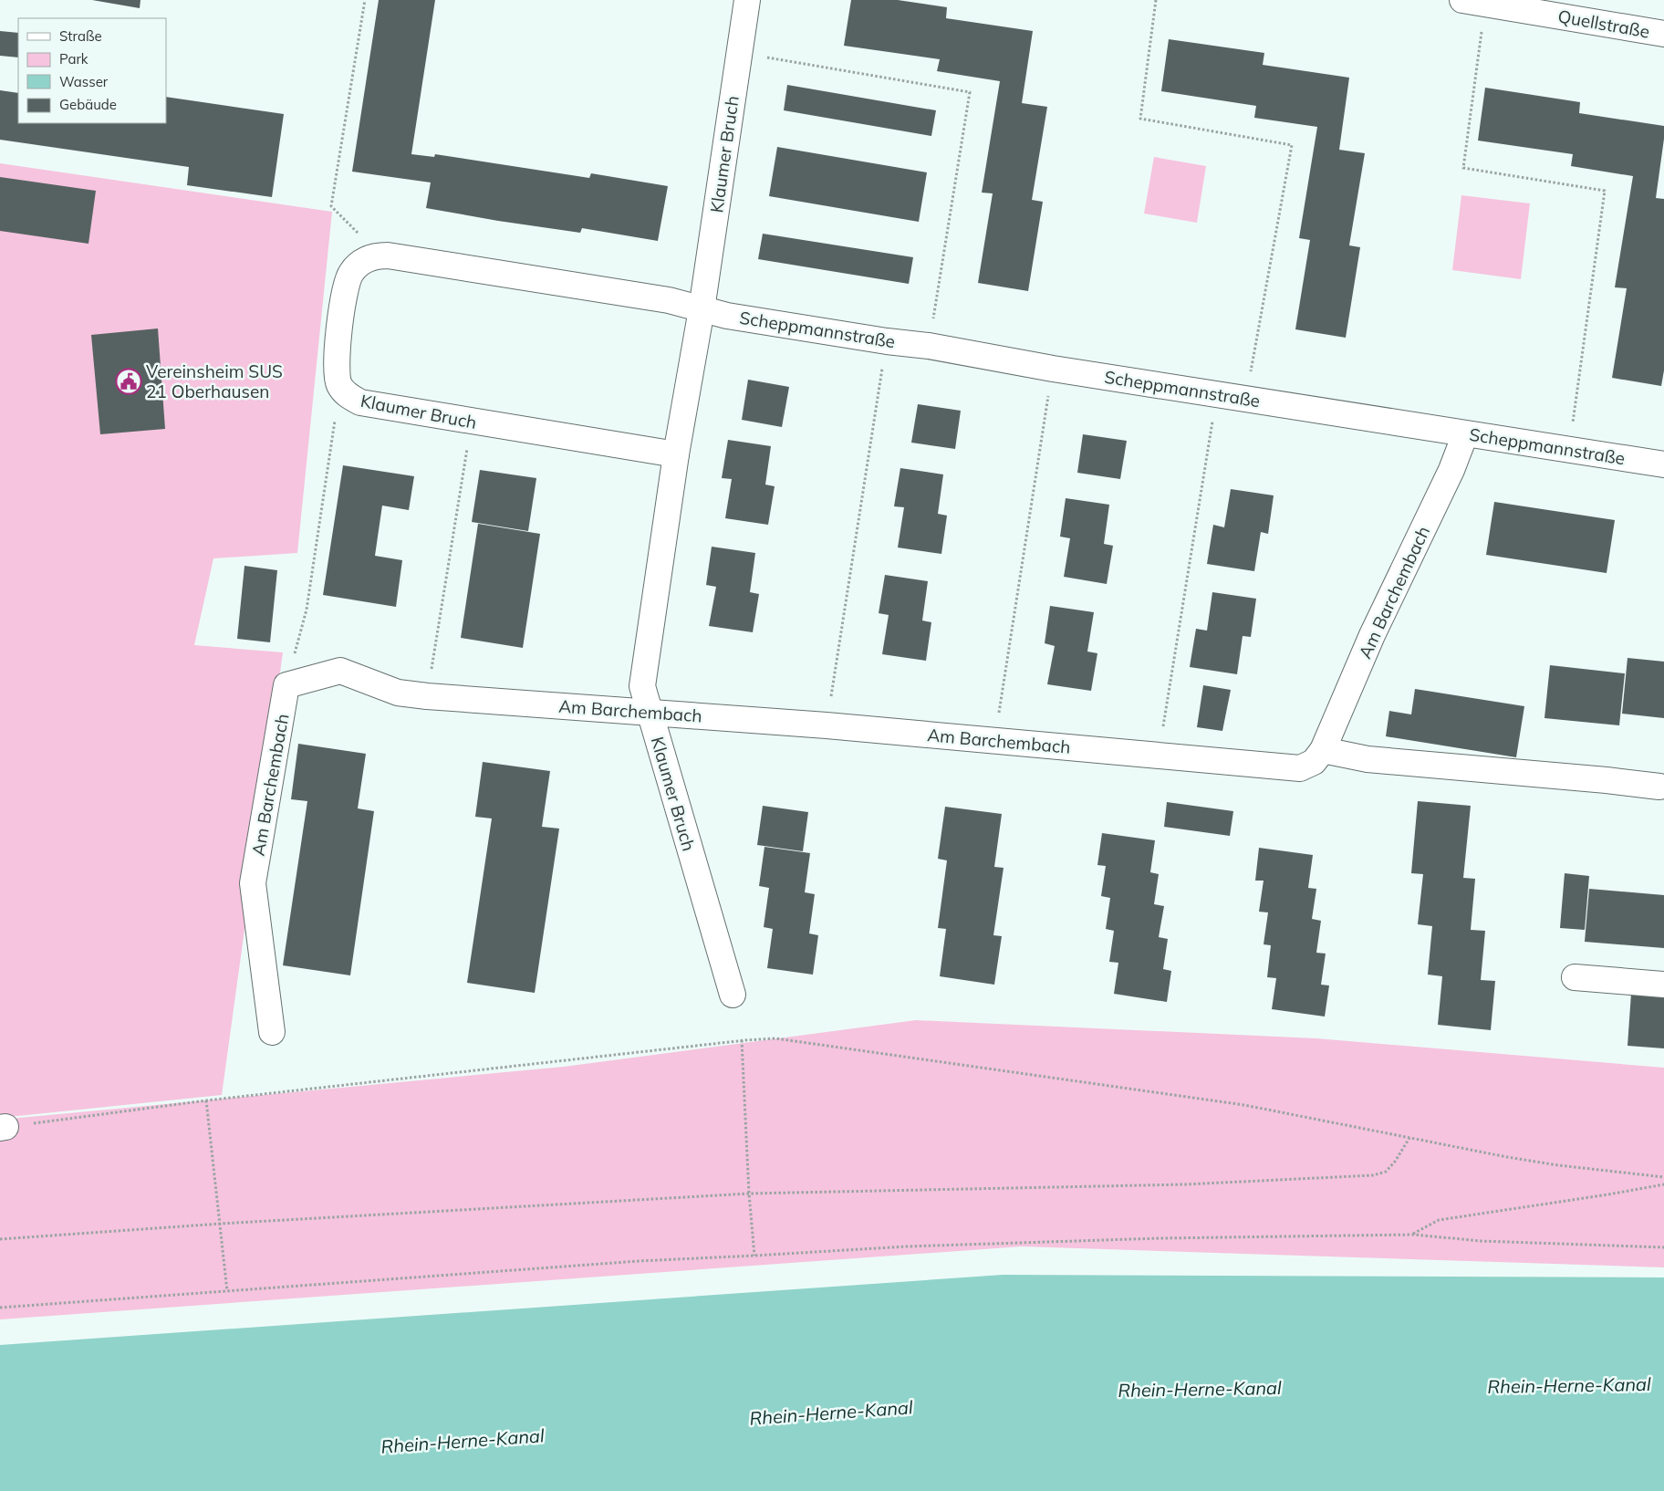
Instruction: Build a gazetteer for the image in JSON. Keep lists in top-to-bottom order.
{
  "streets": {
    "street": [
      "Quellstraße",
      "Klaumer Bruch",
      "Scheppmannstraße",
      "Am Barchembach"
    ]
  },
  "crossings": [
    ["Klaumer Bruch", "Scheppmannstraße"],
    ["Klaumer Bruch", "Am Barchembach"],
    ["Scheppmannstraße", "Am Barchembach"]
  ],
  "water": ["Rhein-Herne-Kanal"],
  "places": {
    "public building": ["Vereinsheim SUS 21 Oberhausen"]
  },
  "legend": [
    "Straße",
    "Park",
    "Wasser",
    "Gebäude"
  ]
}
